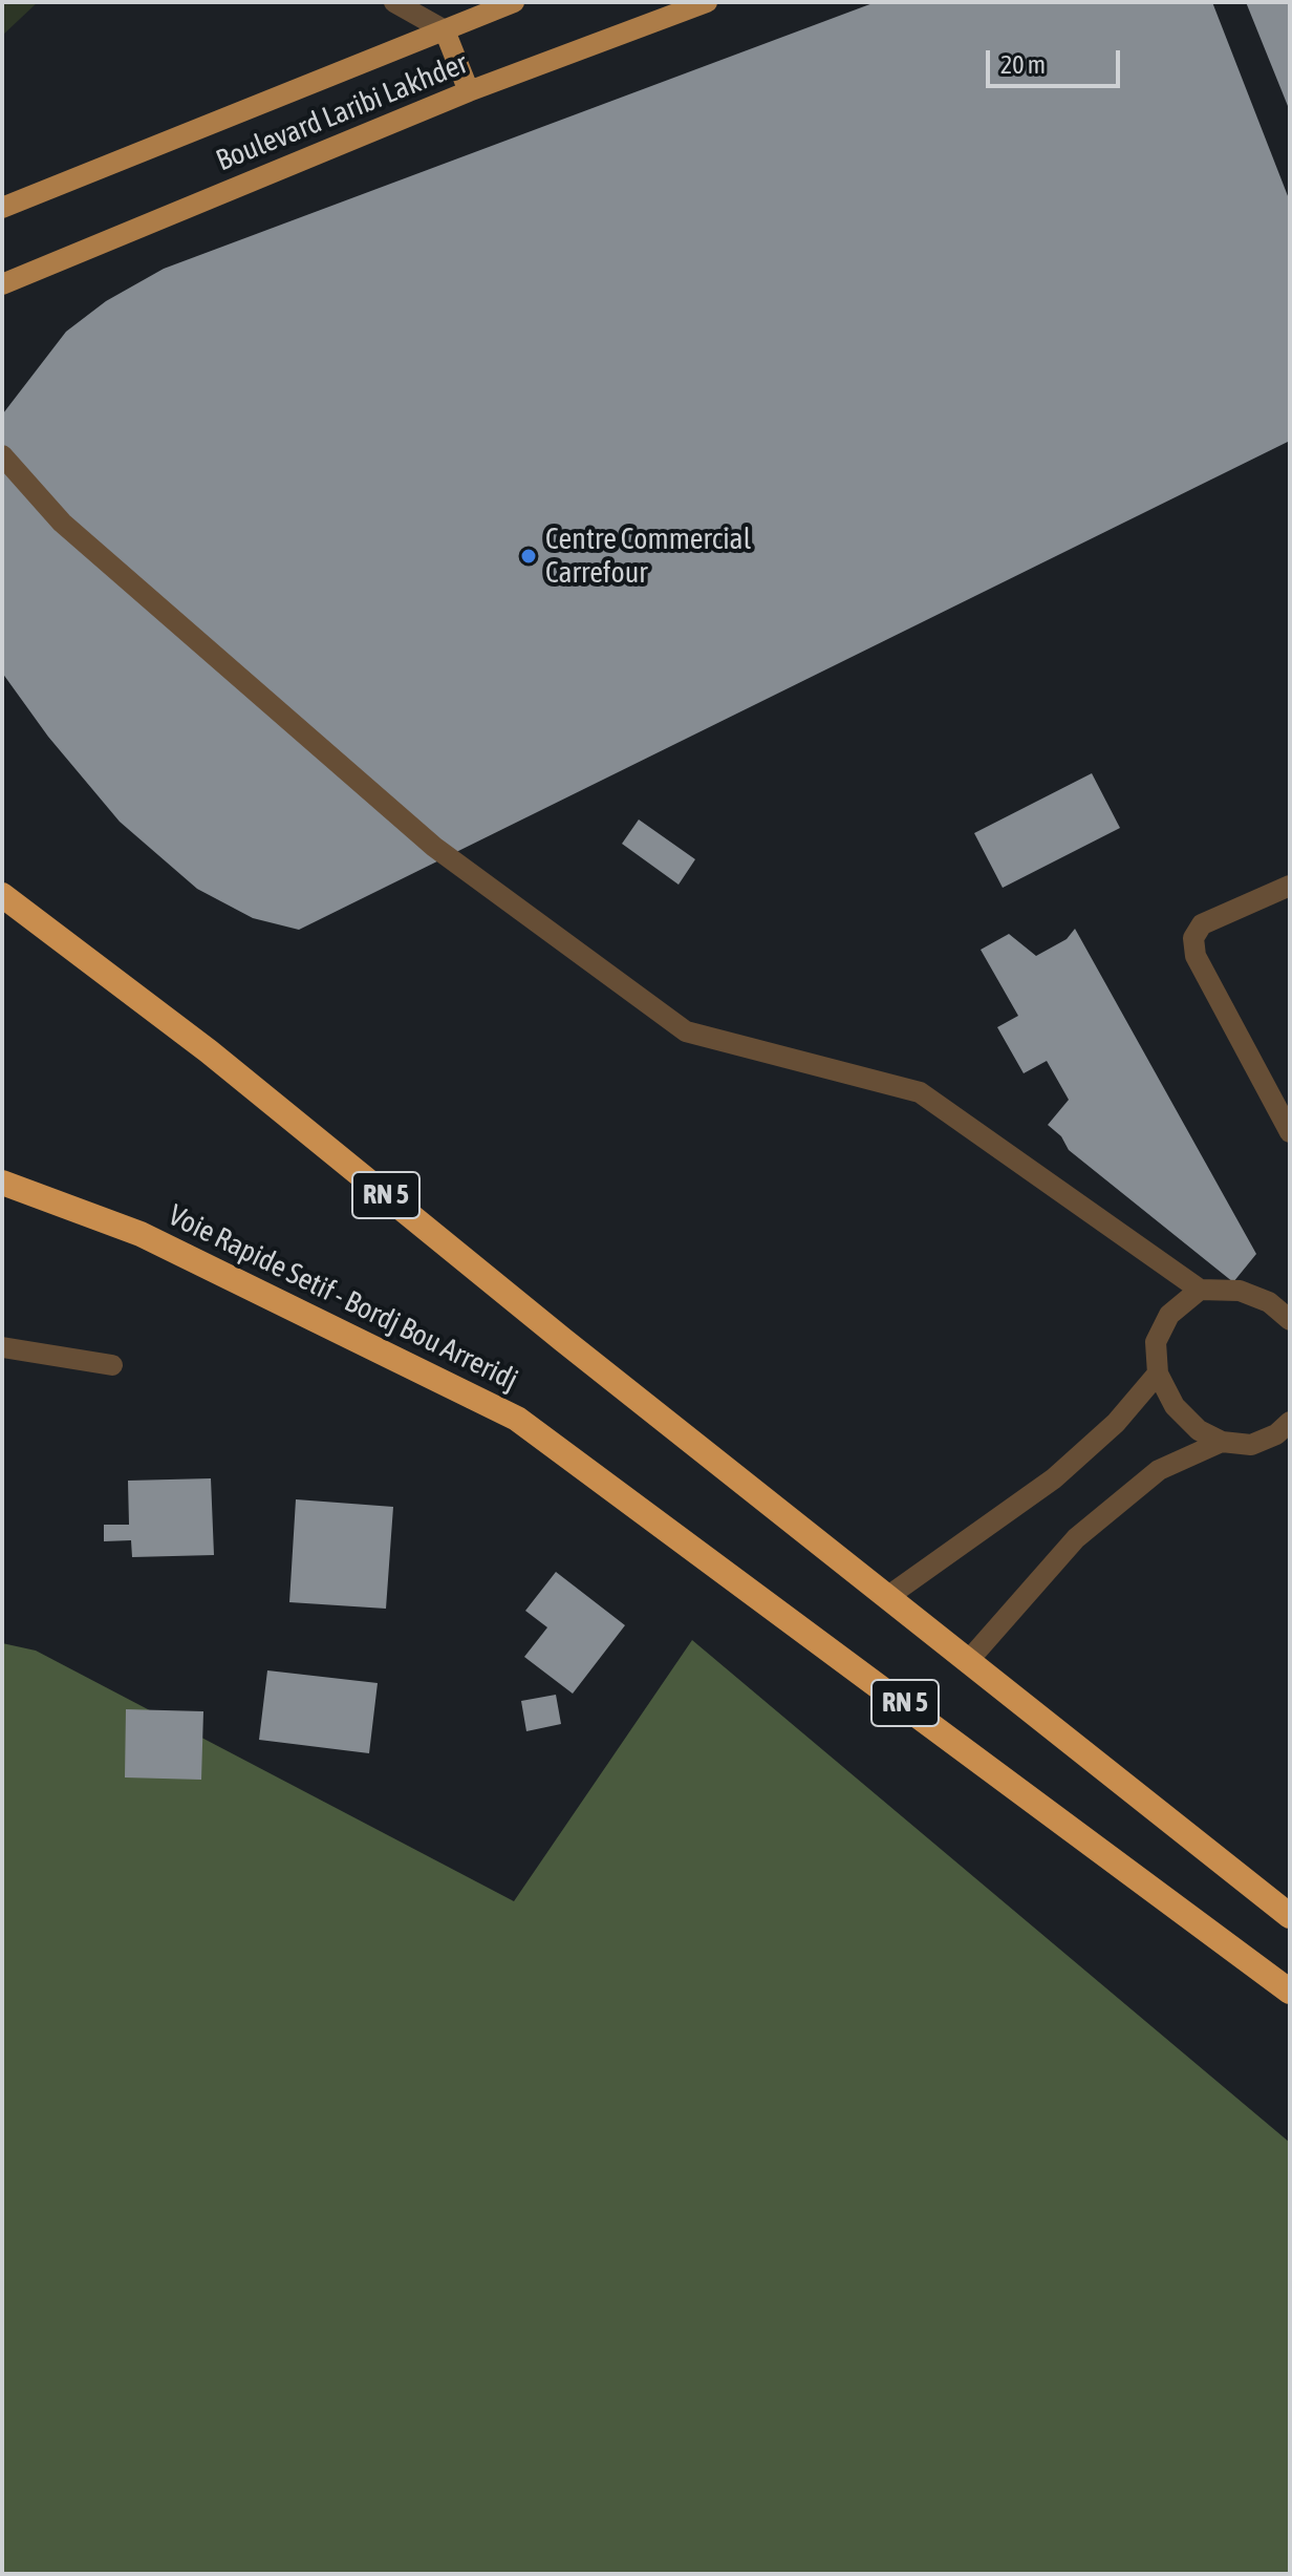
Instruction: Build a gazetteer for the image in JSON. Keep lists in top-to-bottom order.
{
  "streets": {
    "highway": ["RN 5", "Voie Rapide Setif - Bordj Bou Arreridj"],
    "main road": ["Boulevard Laribi Lakhder"]
  },
  "places": ["Centre Commercial Carrefour"],
  "scale_bar": "20 m"
}
